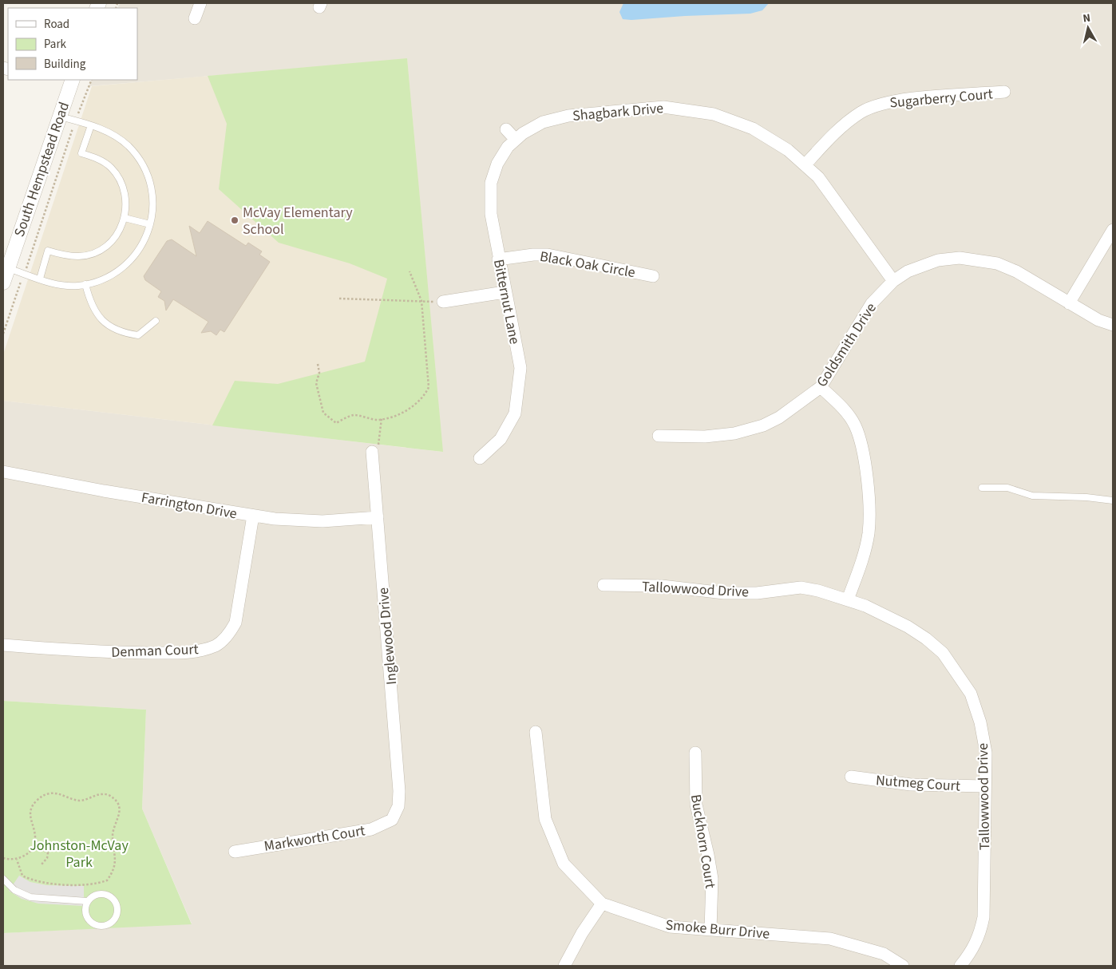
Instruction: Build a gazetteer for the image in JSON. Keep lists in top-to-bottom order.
{
  "streets": {
    "street": [
      "Sugarberry Court",
      "Shagbark Drive",
      "South Hempstead Road",
      "Black Oak Circle",
      "Bitternut Lane",
      "Goldsmith Drive",
      "Farrington Drive",
      "Tallowwood Drive",
      "Inglewood Drive",
      "Denman Court",
      "Nutmeg Court",
      "Markworth Court",
      "Buckhorn Court",
      "Smoke Burr Drive"
    ]
  },
  "crossings": [
    ["Sugarberry Court", "Shagbark Drive"],
    ["Shagbark Drive", "Bitternut Lane"],
    ["Shagbark Drive", "Goldsmith Drive"],
    ["Black Oak Circle", "Bitternut Lane"],
    ["Farrington Drive", "Inglewood Drive"],
    ["Farrington Drive", "Denman Court"],
    ["Tallowwood Drive", "Nutmeg Court"],
    ["Inglewood Drive", "Markworth Court"],
    ["Buckhorn Court", "Smoke Burr Drive"]
  ],
  "parks": ["Johnston-McVay Park"],
  "places": ["McVay Elementary School"],
  "legend": ["Road", "Park", "Building"],
  "north": "top"
}
